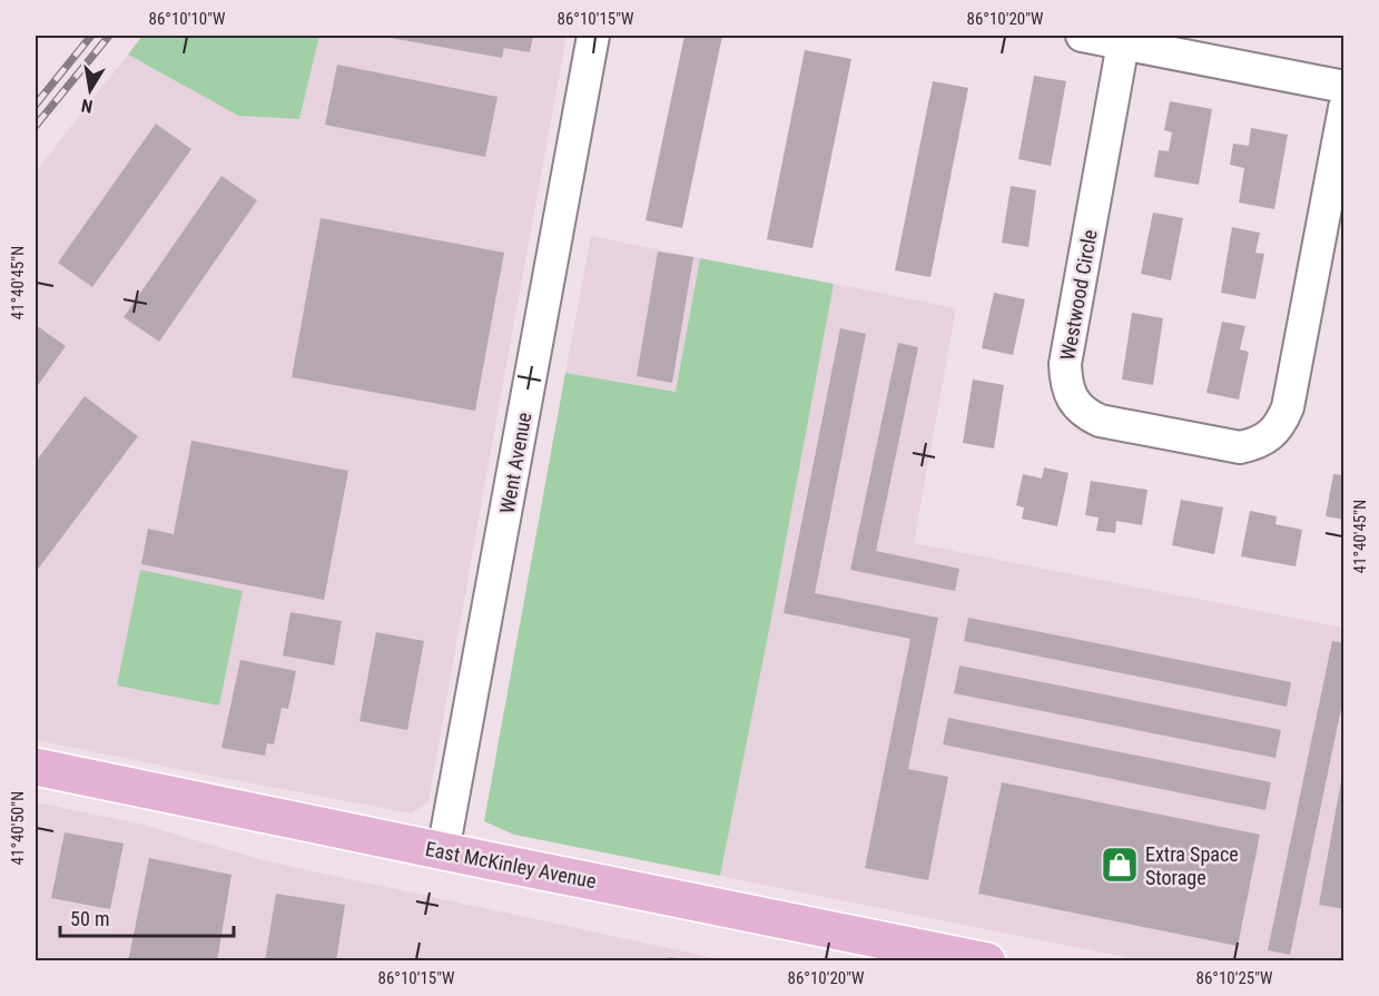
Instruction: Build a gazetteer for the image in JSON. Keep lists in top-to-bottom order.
{
  "streets": {
    "main road": ["East McKinley Avenue"],
    "street": ["Westwood Circle", "Went Avenue"]
  },
  "crossings": [
    ["Went Avenue", "East McKinley Avenue"]
  ],
  "places": {
    "shop": ["Extra Space Storage"]
  },
  "scale_bar": "50 m",
  "north": "bottom",
  "coordinates": [
    "86°10'10\"W",
    "86°10'15\"W",
    "86°10'20\"W",
    "41°40'45\"N",
    "41°40'50\"N",
    "86°10'25\"W"
  ]
}
